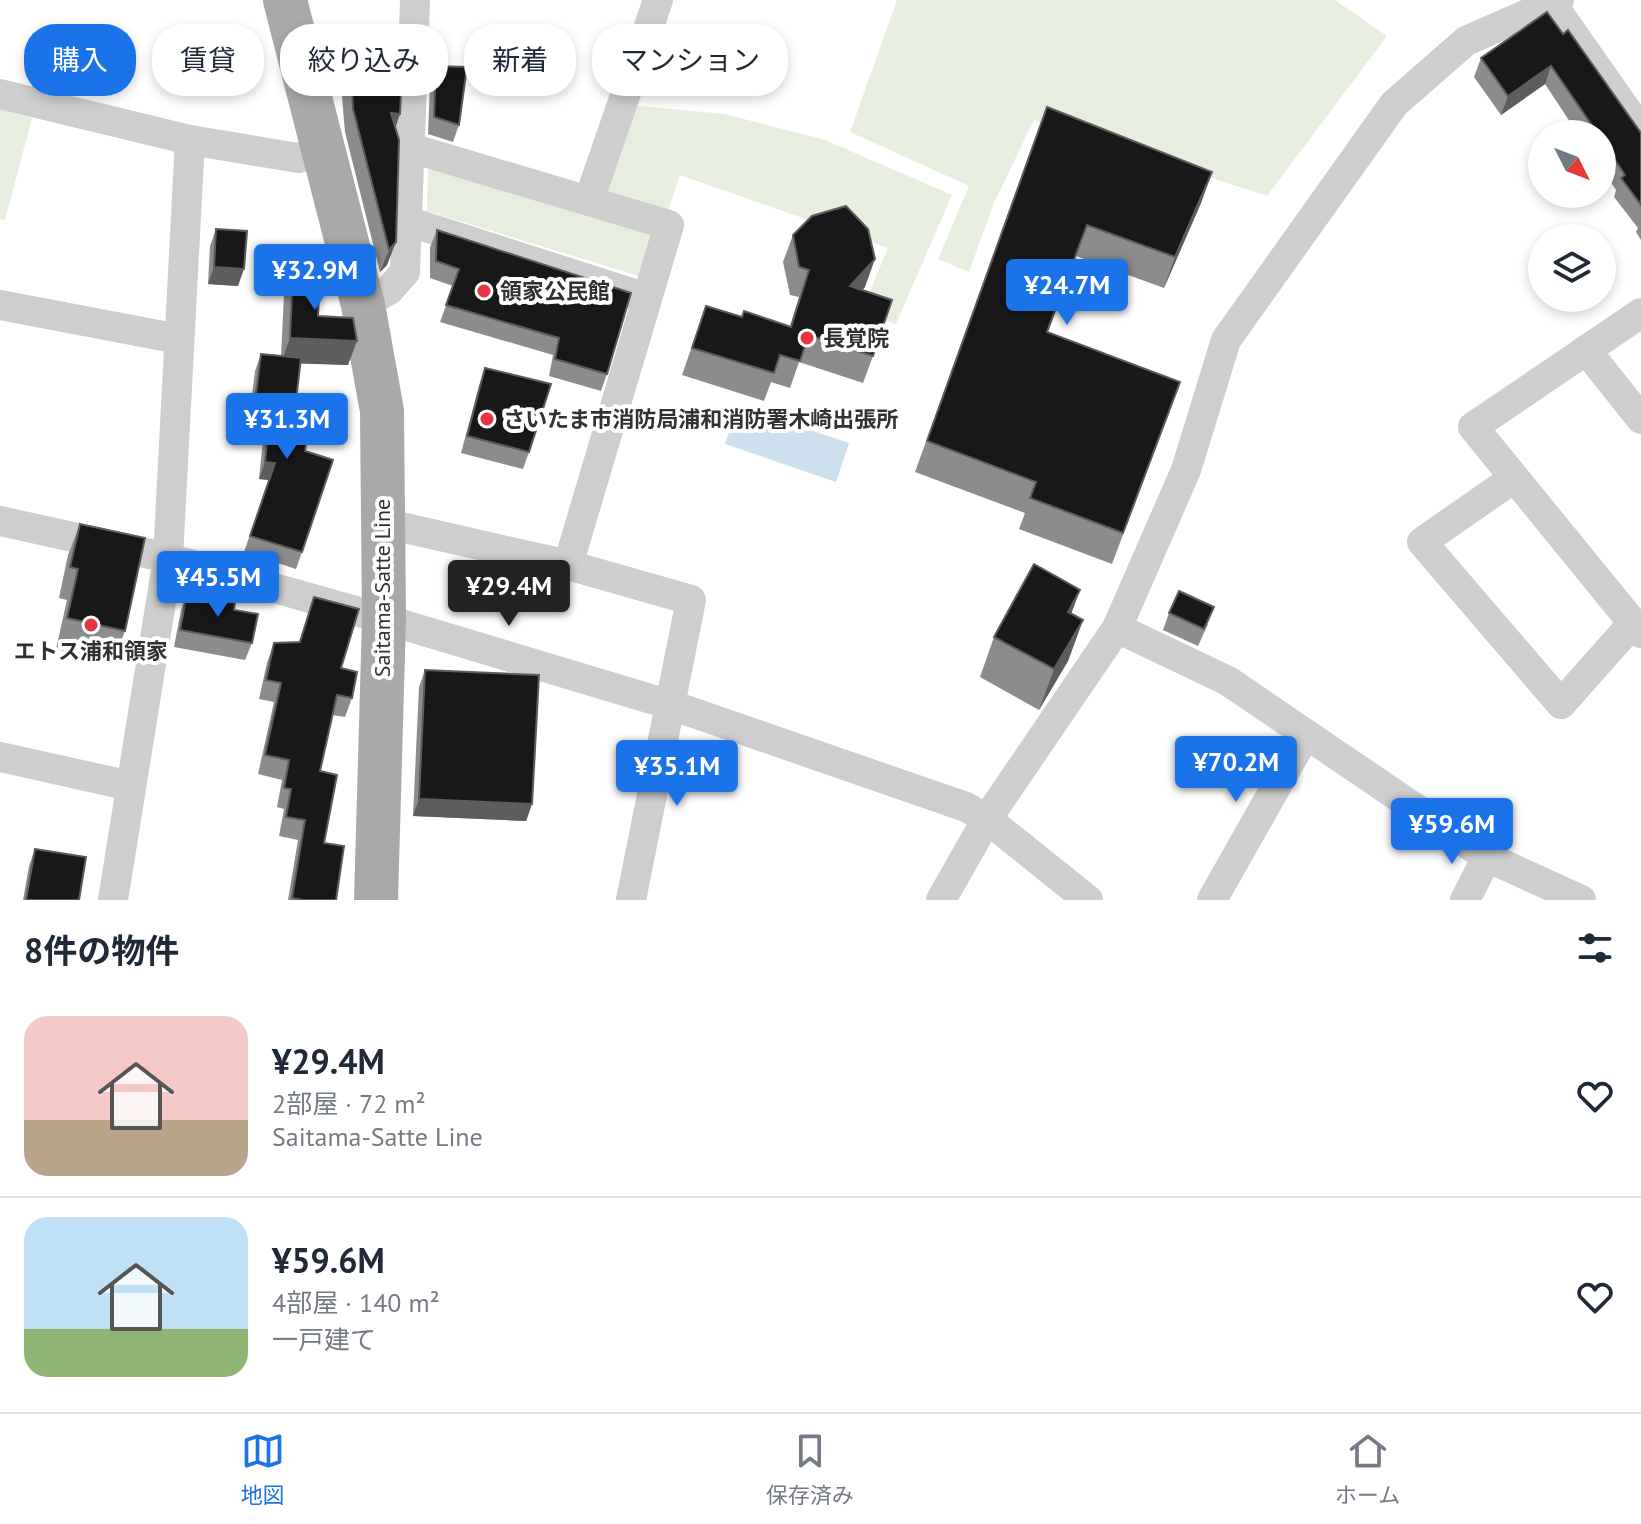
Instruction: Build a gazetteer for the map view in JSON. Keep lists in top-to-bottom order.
{
  "streets": {
    "main road": ["Saitama-Satte Line"]
  },
  "places": [
    "領家公民館",
    "長覚院",
    "さいたま市消防局浦和消防署木崎出張所",
    "エトス浦和領家"
  ],
  "north": "bottom right",
  "page": {
    "chip": [
      "購入",
      "賃貸",
      "絞り込み",
      "新着",
      "マンション"
    ],
    "price": [
      "¥32.9M",
      "¥24.7M",
      "¥31.3M",
      "¥45.5M",
      "¥29.4M",
      "¥70.2M",
      "¥35.1M",
      "¥59.6M"
    ],
    "heading": "8件の物件",
    "list": [
      {
        "name": "¥29.4M",
        "note": "2部屋 · 72 m² · Saitama-Satte Line"
      },
      {
        "name": "¥59.6M",
        "note": "4部屋 · 140 m² · 一戸建て"
      }
    ],
    "tabs": ["地図", "保存済み", "ホーム"]
  }
}
